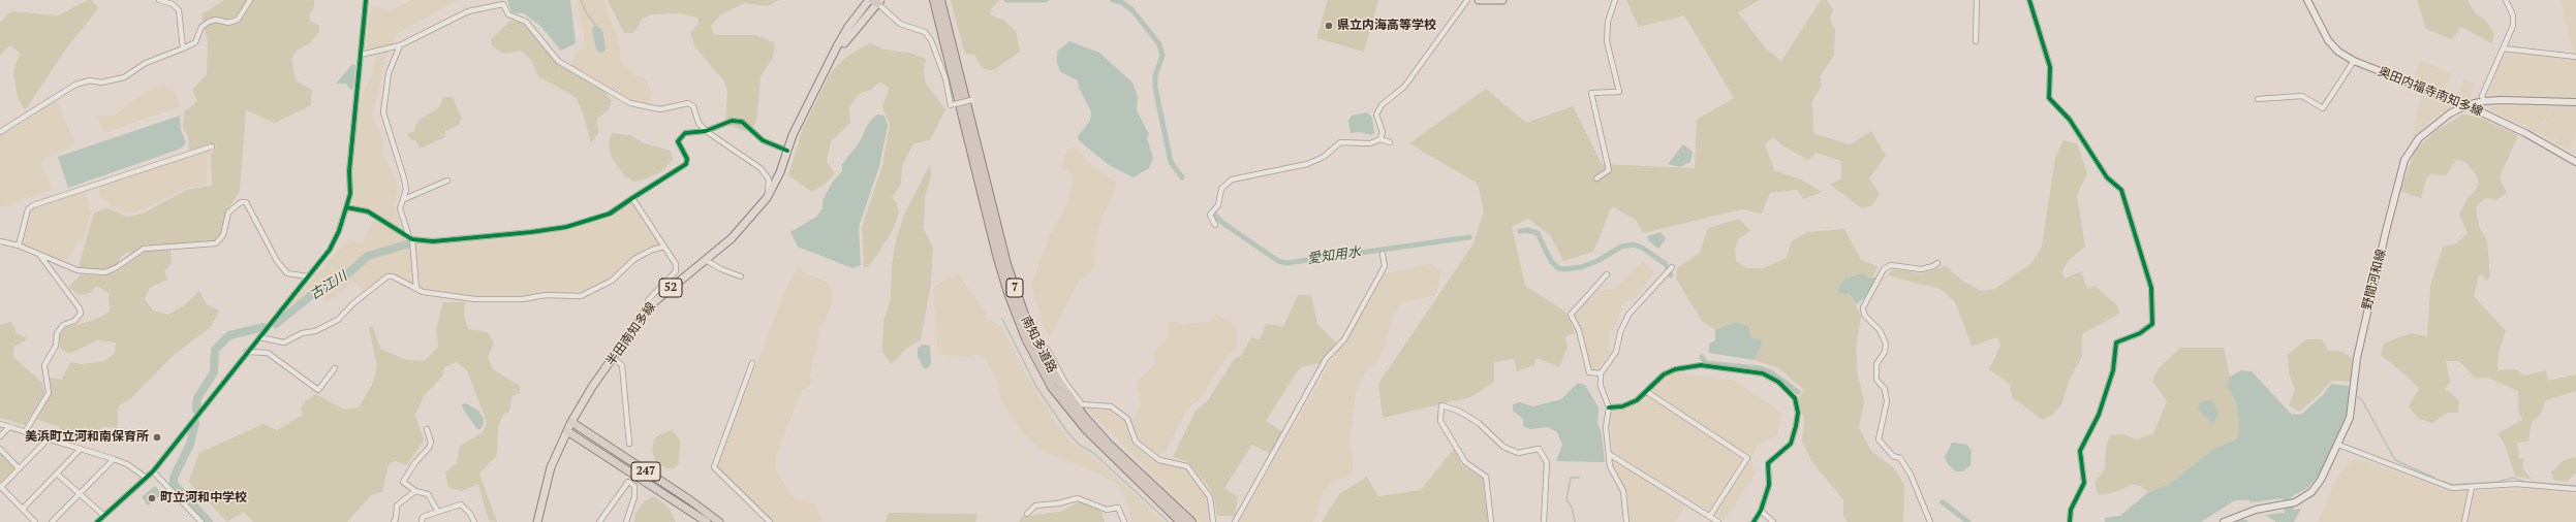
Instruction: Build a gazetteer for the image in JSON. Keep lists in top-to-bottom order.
{
  "streets": {
    "highway": ["7", "南知多道路", "247"],
    "main road": [
      "奥田内福寺南知多線",
      "野間河和線",
      "52",
      "半田南知多線"
    ]
  },
  "crossings": [
    ["奥田内福寺南知多線", "野間河和線"],
    ["半田南知多線", "247"]
  ],
  "water": ["愛知用水", "古江川"],
  "places": ["県立内海高等学校", "美浜町立河和南保育所", "町立河和中学校"]
}
